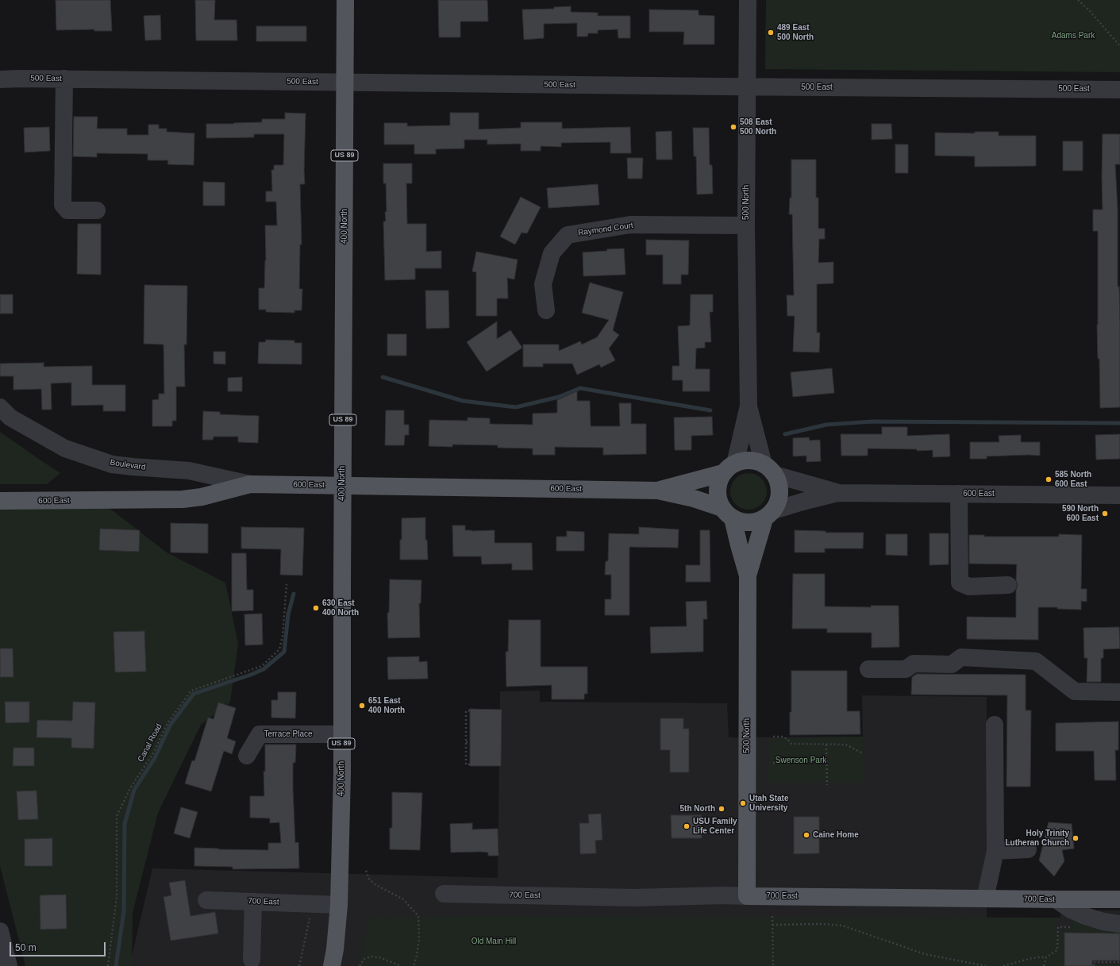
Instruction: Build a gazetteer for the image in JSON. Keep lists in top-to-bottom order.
{
  "streets": {
    "main road": [
      "US 89",
      "500 North",
      "400 North",
      "600 East",
      "700 East"
    ],
    "street": [
      "500 East",
      "Raymond Court",
      "Boulevard",
      "Terrace Place"
    ],
    "path": ["Canal Road"]
  },
  "crossings": [
    ["500 East", "500 North"],
    ["500 East", "400 North"],
    ["500 North", "Raymond Court"],
    ["500 North", "600 East"],
    ["500 North", "700 East"],
    ["400 North", "600 East"],
    ["400 North", "Terrace Place"],
    ["400 North", "700 East"],
    ["Boulevard", "600 East"]
  ],
  "parks": ["Adams Park", "Swenson Park", "Old Main Hill"],
  "places": [
    "489 East 500 North",
    "508 East 500 North",
    "585 North 600 East",
    "590 North 600 East",
    "630 East 400 North",
    "651 East 400 North",
    "Utah State University",
    "5th North",
    "USU Family Life Center",
    "Caine Home",
    "Holy Trinity Lutheran Church"
  ],
  "scale_bar": "50 m"
}
